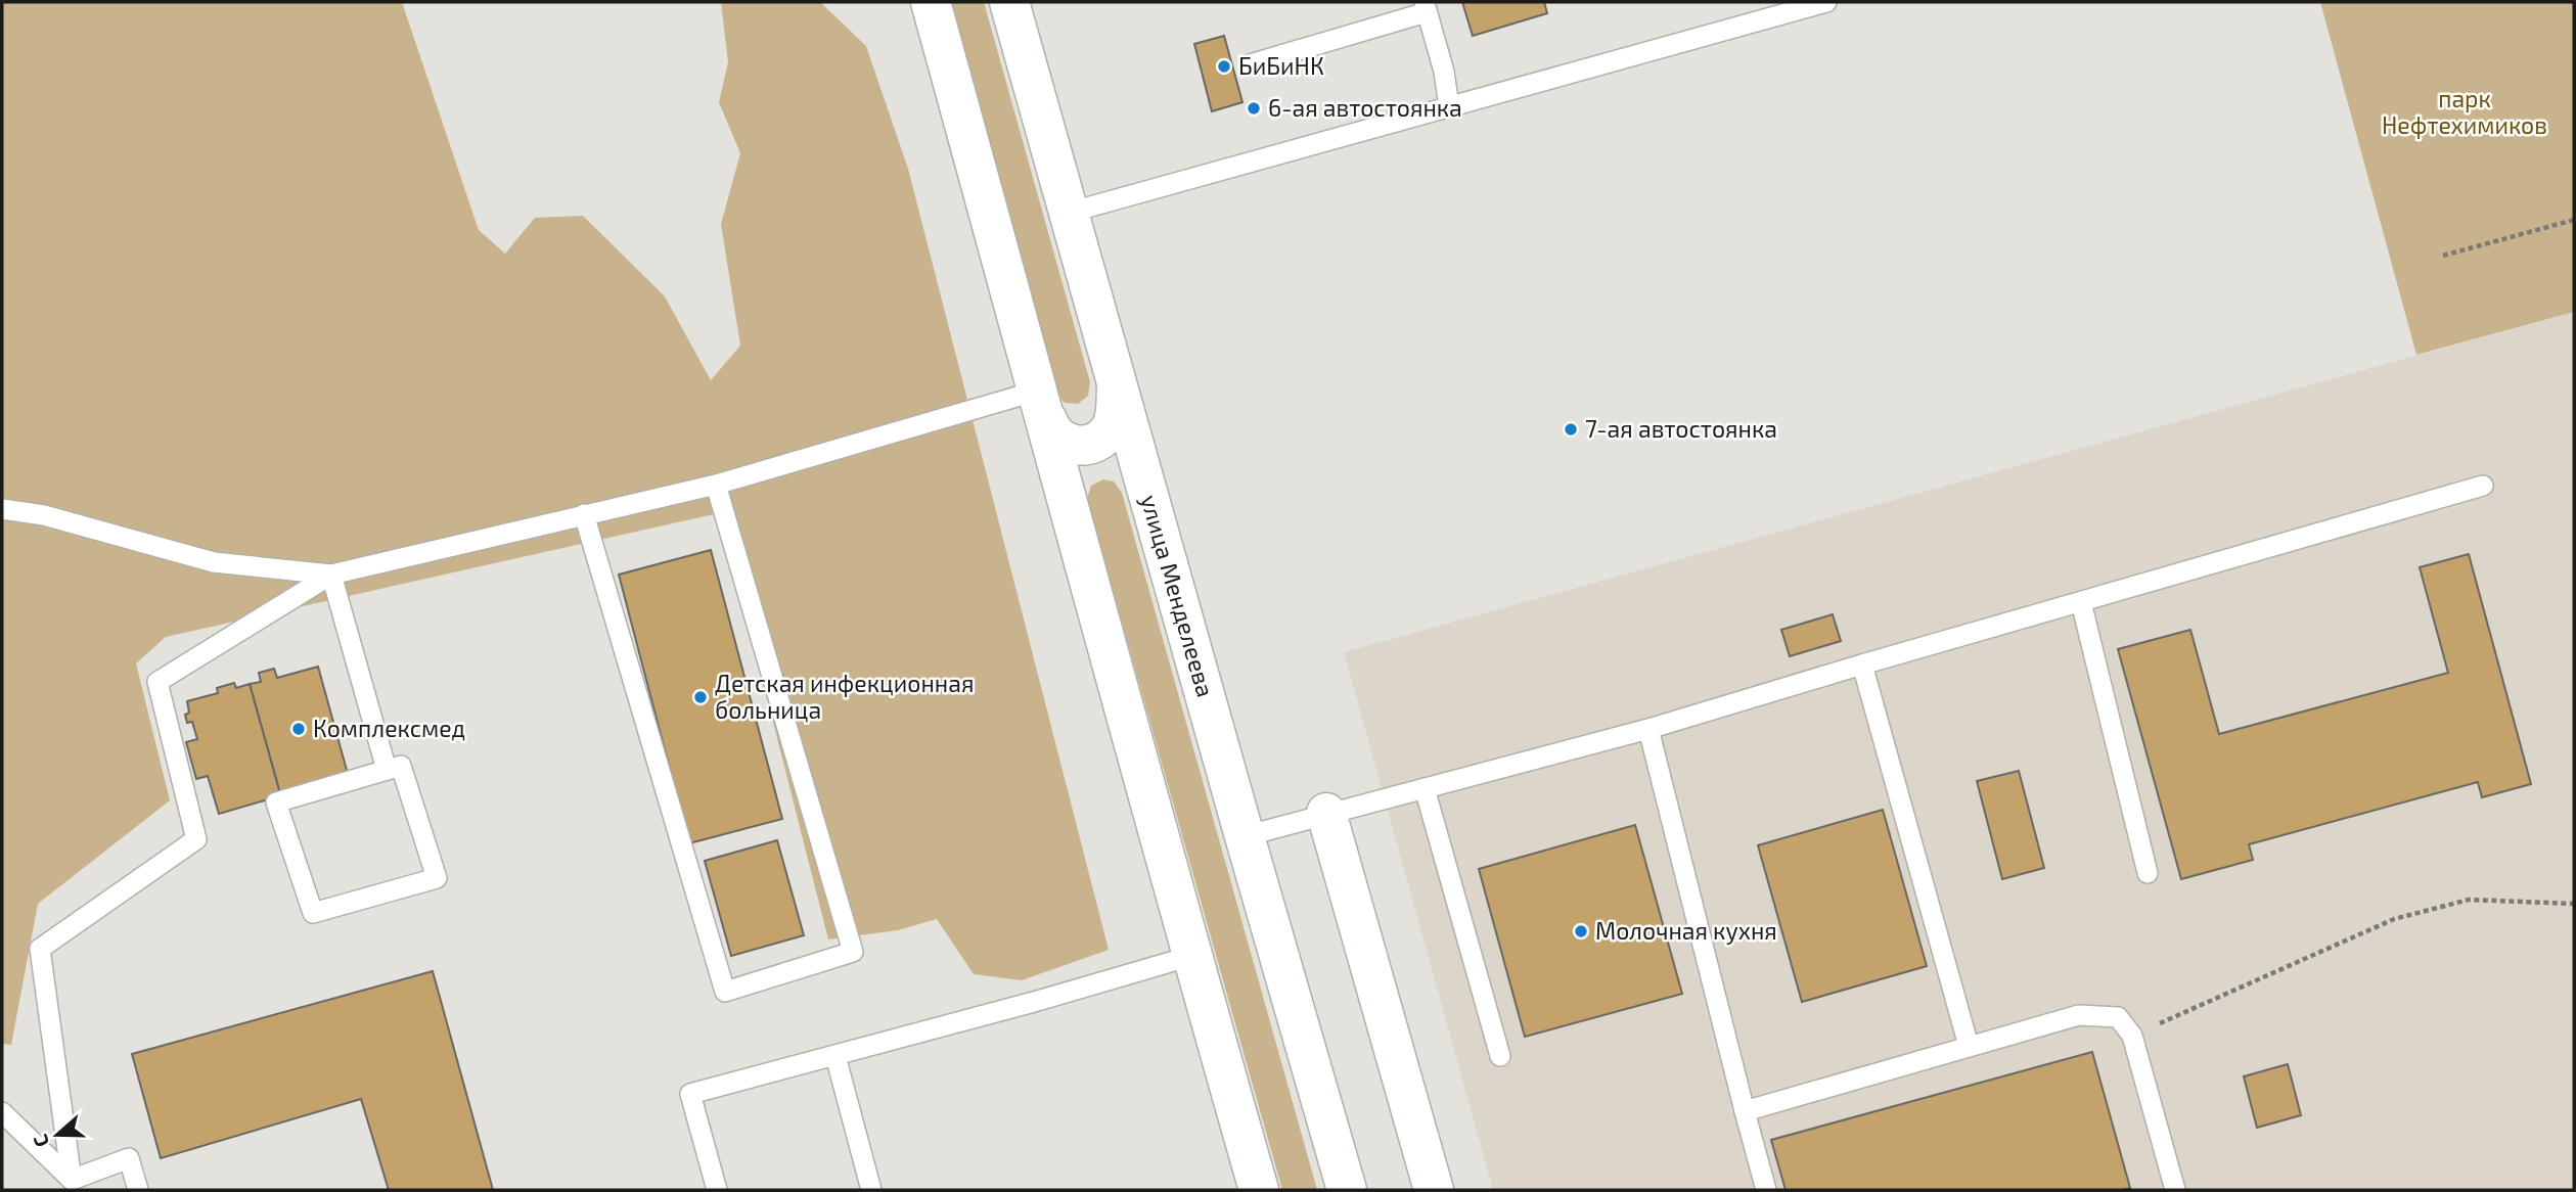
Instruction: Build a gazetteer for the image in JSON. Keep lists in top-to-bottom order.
{
  "streets": {
    "street": ["улица Менделеева"]
  },
  "parks": ["парк Нефтехимиков"],
  "places": [
    "БиБиНК",
    "6-ая автостоянка",
    "7-ая автостоянка",
    "Детская инфекционная больница",
    "Комплексмед",
    "Молочная кухня"
  ],
  "north": "left"
}
